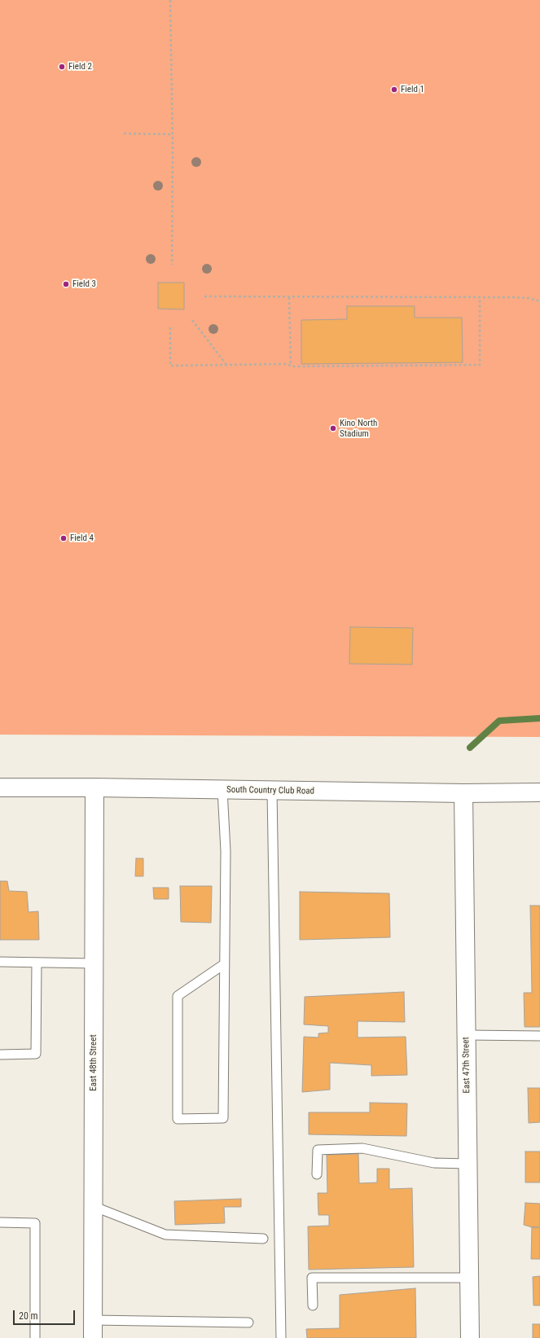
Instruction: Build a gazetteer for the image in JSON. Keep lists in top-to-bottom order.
{
  "streets": {
    "street": ["South Country Club Road", "East 48th Street", "East 47th Street"]
  },
  "crossings": [
    ["South Country Club Road", "East 48th Street"],
    ["South Country Club Road", "East 47th Street"]
  ],
  "places": [
    "Field 2",
    "Field 1",
    "Field 3",
    "Kino North Stadium",
    "Field 4"
  ],
  "scale_bar": "20 m"
}
